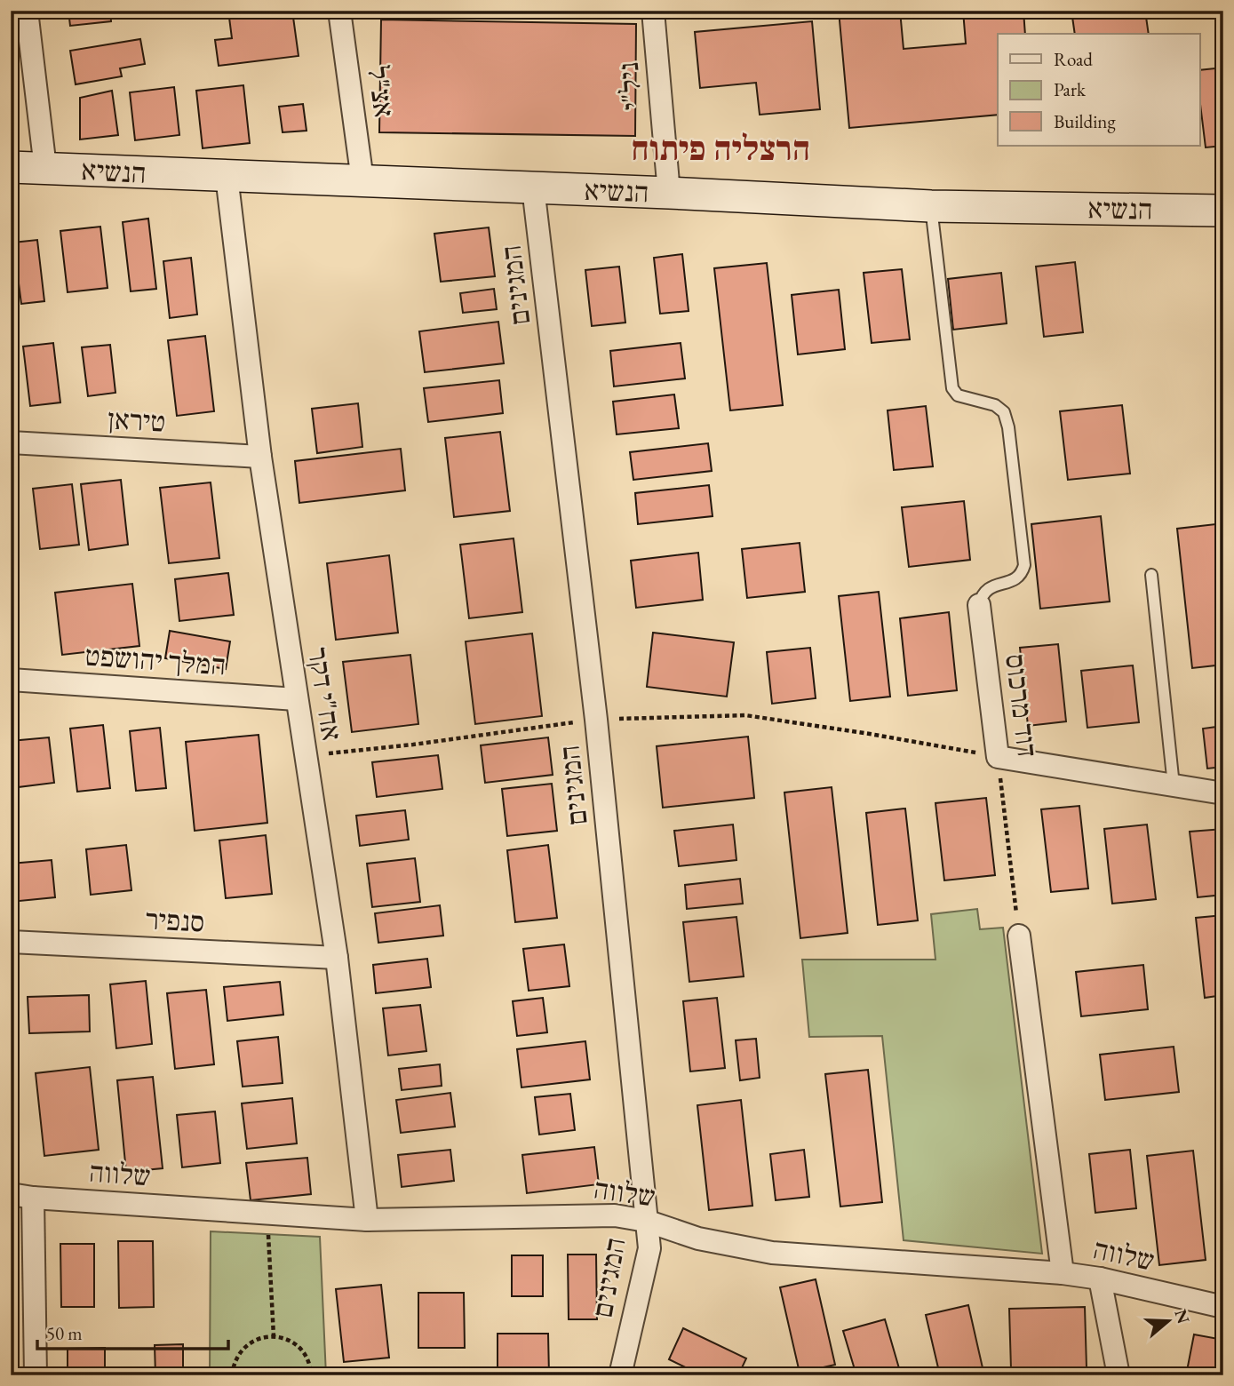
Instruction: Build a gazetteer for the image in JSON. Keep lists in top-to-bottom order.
{
  "streets": {
    "street": [
      "ניל\"י",
      "אצ\"ל",
      "הנשיא",
      "המגינים",
      "טיראן",
      "המלך יהושפט",
      "אח\"י דקר",
      "דוד מרכוס",
      "סנפיר",
      "שלווה"
    ]
  },
  "crossings": [
    ["ניל\"י", "הנשיא"],
    ["אצ\"ל", "הנשיא"],
    ["הנשיא", "המגינים"],
    ["הנשיא", "אח\"י דקר"],
    ["הנשיא", "דוד מרכוס"],
    ["המגינים", "שלווה"],
    ["טיראן", "אח\"י דקר"],
    ["המלך יהושפט", "אח\"י דקר"],
    ["אח\"י דקר", "סנפיר"],
    ["אח\"י דקר", "שלווה"]
  ],
  "districts": ["הרצליה פיתוח"],
  "legend": ["Road", "Park", "Building"],
  "scale_bar": "50 m",
  "north": "right"
}
